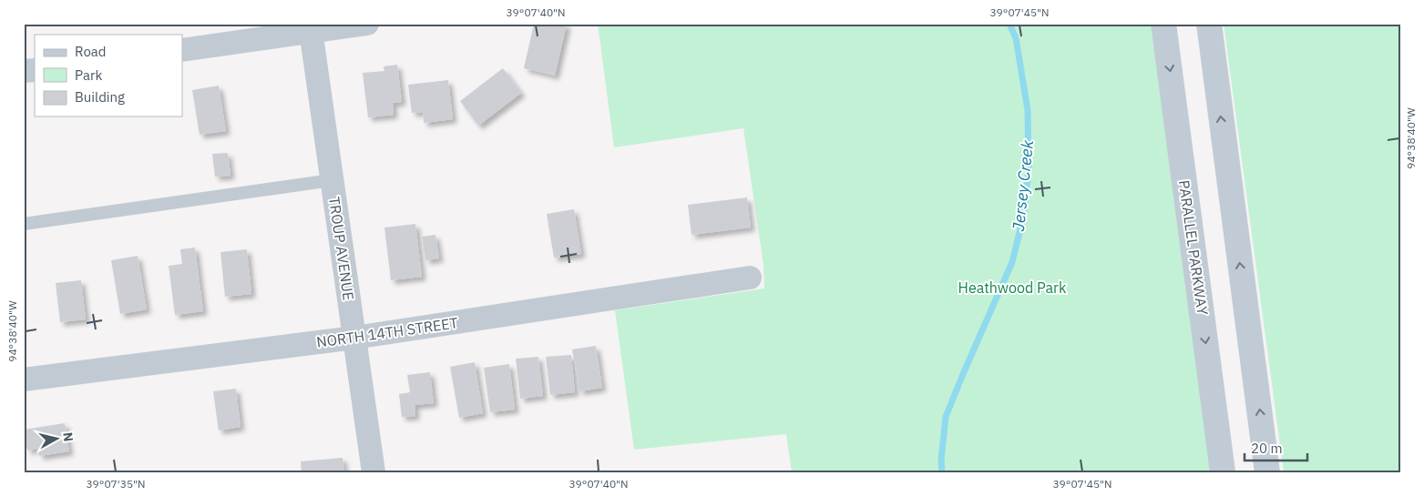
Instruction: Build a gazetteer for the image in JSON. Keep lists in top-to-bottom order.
{
  "streets": {
    "main road": ["PARALLEL PARKWAY"],
    "street": ["TROUP AVENUE", "NORTH 14TH STREET"]
  },
  "crossings": [
    ["TROUP AVENUE", "NORTH 14TH STREET"]
  ],
  "water": ["Jersey Creek"],
  "parks": ["Heathwood Park"],
  "legend": ["Road", "Park", "Building"],
  "scale_bar": "20 m",
  "north": "right",
  "coordinates": [
    "39°07'40\"N",
    "39°07'45\"N",
    "94°38'40\"W",
    "39°07'35\"N"
  ]
}
